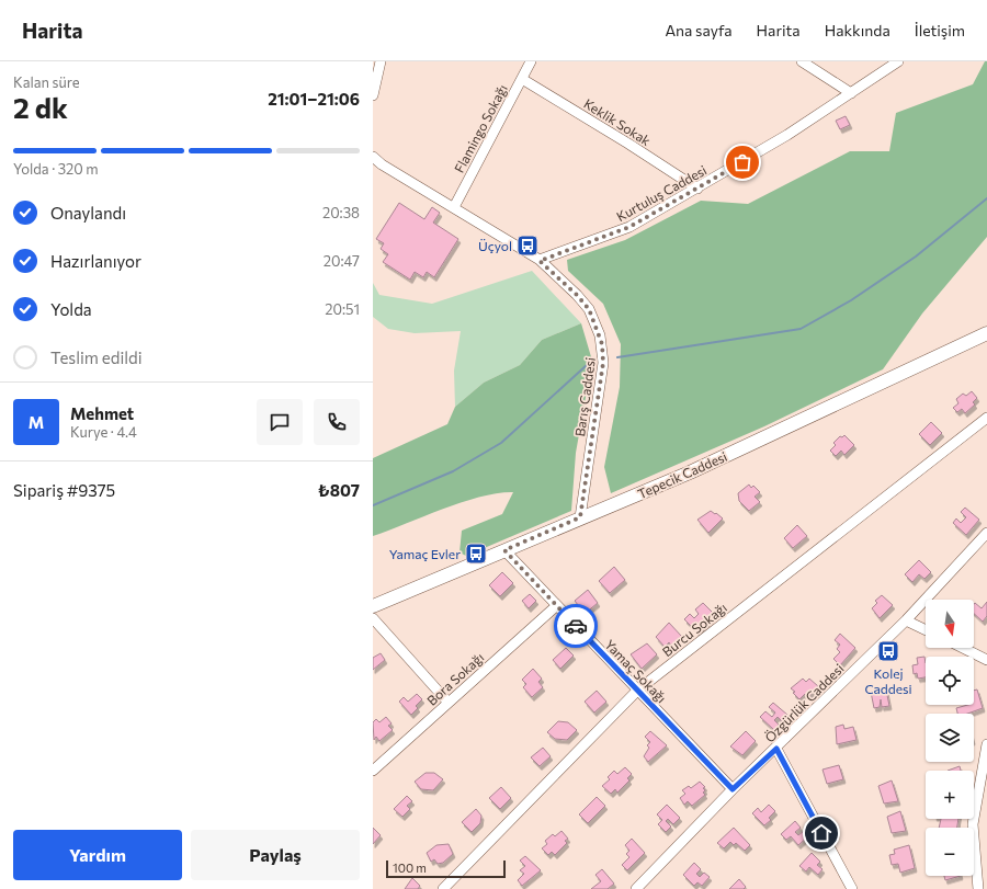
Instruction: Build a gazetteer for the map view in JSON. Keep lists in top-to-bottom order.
{
  "streets": {
    "street": [
      "Keklik Sokak",
      "Flamingo Sokağı",
      "Kurtuluş Caddesi",
      "Barış Caddesi",
      "Tepecik Caddesi",
      "Burcu Sokağı",
      "Yamaç Sokağı",
      "Bora Sokağı",
      "Özgürlük Caddesi"
    ]
  },
  "crossings": [
    ["Keklik Sokak", "Flamingo Sokağı"],
    ["Keklik Sokak", "Kurtuluş Caddesi"],
    ["Flamingo Sokağı", "Barış Caddesi"],
    ["Kurtuluş Caddesi", "Barış Caddesi"],
    ["Barış Caddesi", "Tepecik Caddesi"],
    ["Tepecik Caddesi", "Yamaç Sokağı"],
    ["Burcu Sokağı", "Yamaç Sokağı"],
    ["Yamaç Sokağı", "Bora Sokağı"],
    ["Yamaç Sokağı", "Özgürlük Caddesi"]
  ],
  "places": {
    "bus stop": ["Üçyol", "Yamaç Evler", "Kolej Caddesi"]
  },
  "scale_bar": "100 m",
  "north": "bottom",
  "page": {
    "header": "Harita",
    "nav": [
      "Ana sayfa",
      "Harita",
      "Hakkında",
      "İletişim"
    ],
    "heading": ["2 dk", "Kalan süre", "21:01–21:06"],
    "panel": [
      "Mehmet",
      "Kurye · 4.4",
      "Sipariş #9375",
      "₺807"
    ],
    "bar": "Yolda · 320 m",
    "list": [
      ["Onaylandı", "20:38"],
      ["Hazırlanıyor", "20:47"],
      ["Yolda", "20:51"],
      "Teslim edildi"
    ],
    "round": "M",
    "map_buttons": ["+", "−"],
    "buttons": ["Yardım", "Paylaş"],
    "scale": "100 m"
  }
}
